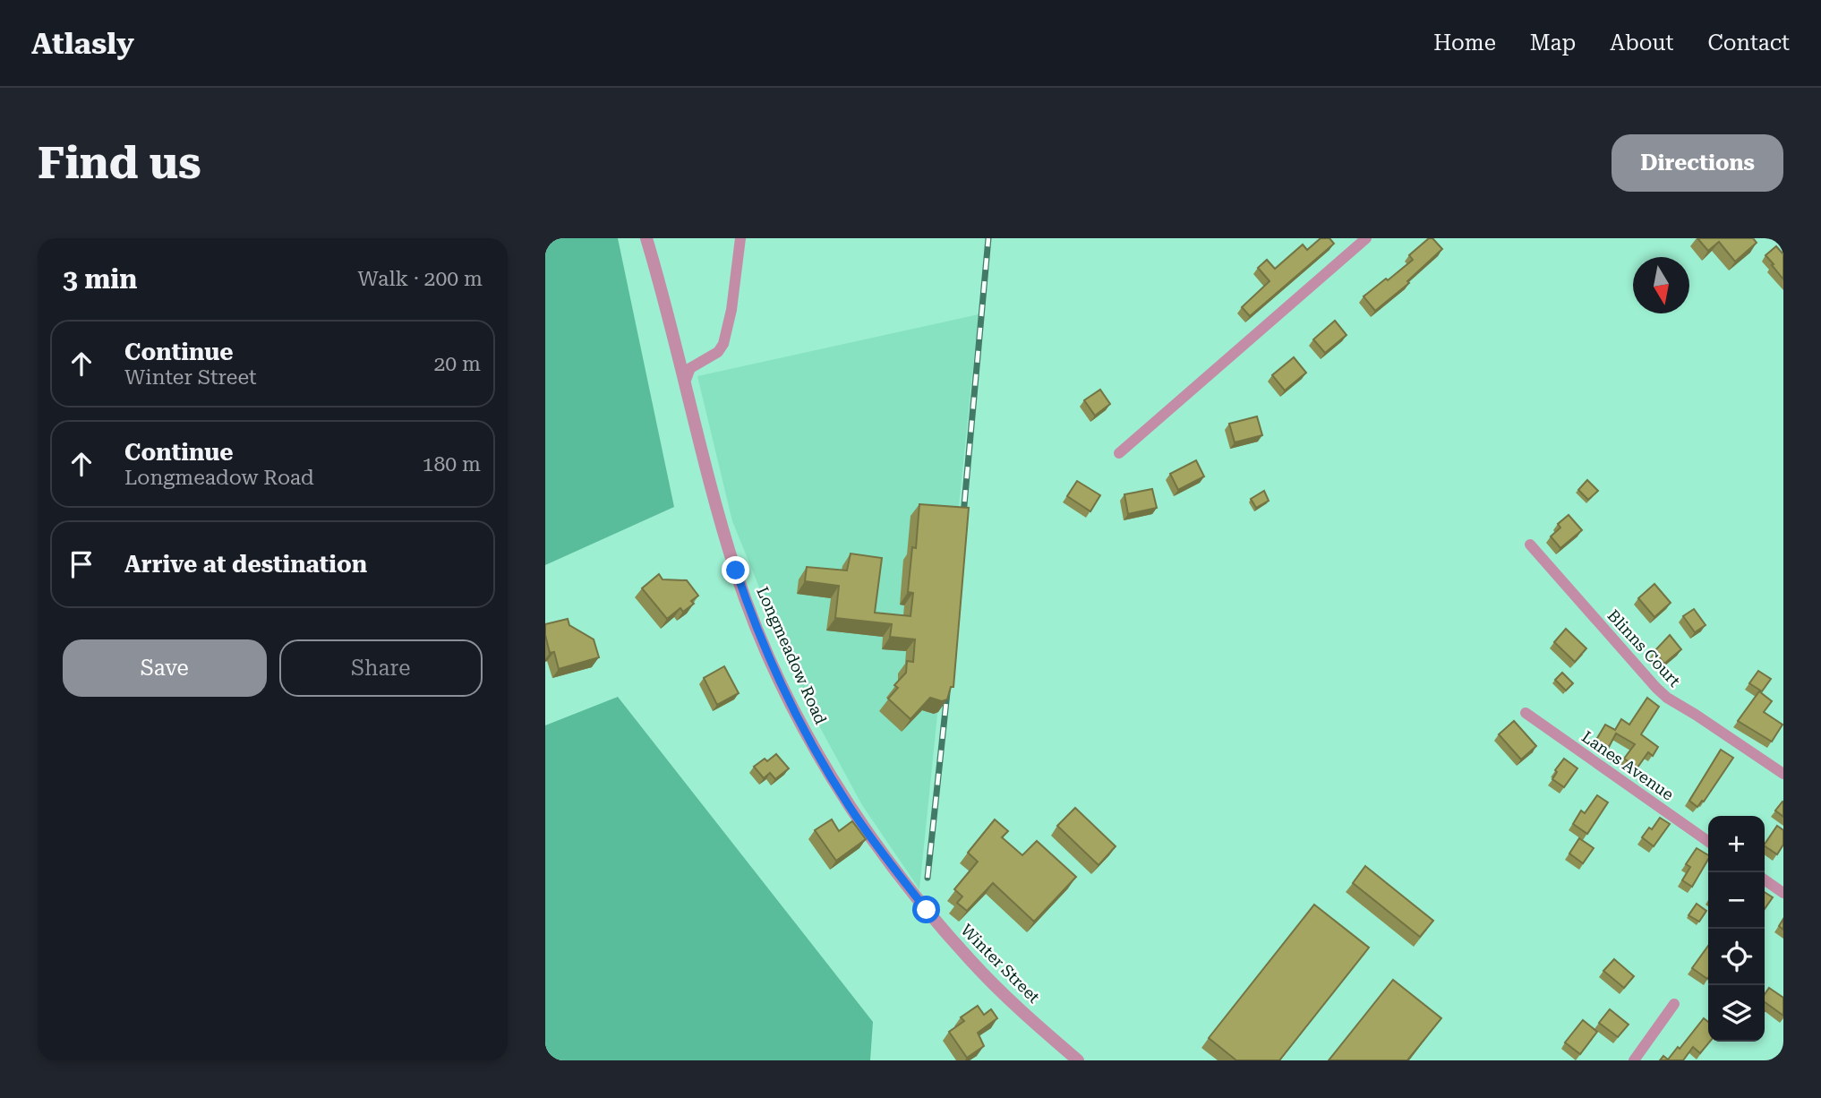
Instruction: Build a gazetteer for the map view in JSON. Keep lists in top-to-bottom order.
{
  "streets": {
    "street": [
      "Blinns Court",
      "Longmeadow Road",
      "Lanes Avenue",
      "Winter Street"
    ]
  },
  "crossings": [
    ["Longmeadow Road", "Winter Street"]
  ],
  "north": "bottom",
  "page": {
    "header": "Atlasly",
    "nav": [
      "Home",
      "Map",
      "About",
      "Contact"
    ],
    "buttons": [
      "Directions",
      ["Save", "Share"]
    ],
    "title": "Find us",
    "heading": ["3 min", "Walk · 200 m"],
    "list": [
      ["Continue", "Winter Street", "20 m"],
      ["Continue", "Longmeadow Road", "180 m"],
      "Arrive at destination"
    ],
    "map_buttons": ["+", "−"]
  }
}
